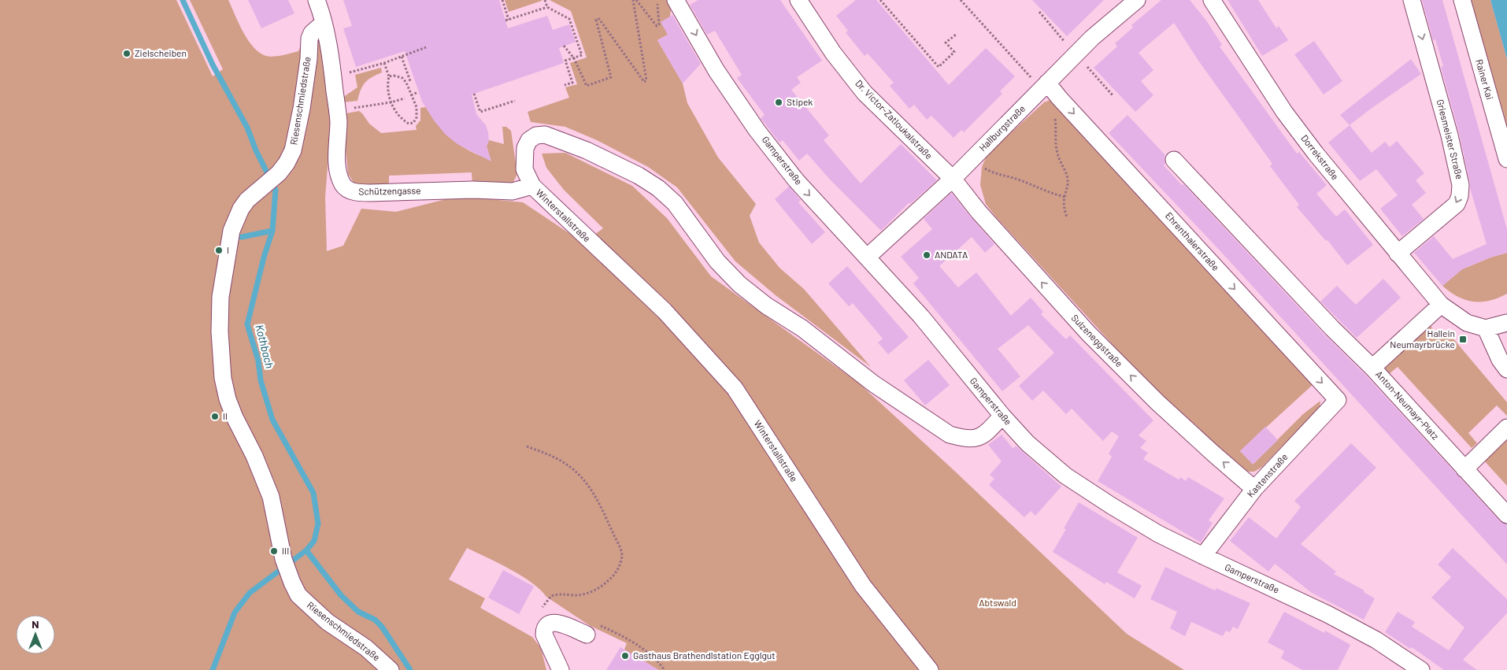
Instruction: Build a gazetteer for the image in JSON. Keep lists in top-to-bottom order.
{
  "streets": {
    "street": [
      "Rainer Kai",
      "Riesenschmiedstraße",
      "Dr. Victor-Zatloukalstraße",
      "Hallburgstraße",
      "Griesmeister Straße",
      "Dorrekstraße",
      "Gamperstraße",
      "Schützengasse",
      "Winterstallstraße",
      "Ehrenthalerstraße",
      "Sulzeneggstraße",
      "Anton-Neumayr-Platz",
      "Kastenstraße"
    ]
  },
  "crossings": [
    ["Riesenschmiedstraße", "Schützengasse"],
    ["Dr. Victor-Zatloukalstraße", "Hallburgstraße"],
    ["Dr. Victor-Zatloukalstraße", "Sulzeneggstraße"],
    ["Hallburgstraße", "Gamperstraße"],
    ["Hallburgstraße", "Ehrenthalerstraße"],
    ["Hallburgstraße", "Sulzeneggstraße"],
    ["Griesmeister Straße", "Dorrekstraße"],
    ["Dorrekstraße", "Anton-Neumayr-Platz"],
    ["Gamperstraße", "Winterstallstraße"],
    ["Gamperstraße", "Kastenstraße"],
    ["Schützengasse", "Winterstallstraße"],
    ["Ehrenthalerstraße", "Kastenstraße"],
    ["Sulzeneggstraße", "Kastenstraße"]
  ],
  "one_way": ["Griesmeister Straße", "Sulzeneggstraße"],
  "water": ["Kothbach"],
  "parks": ["Abtswald"],
  "places": {
    "other": [
      "Zielscheiben",
      "Stipek",
      "I",
      "ANDATA",
      "II",
      "III",
      "Gasthaus Brathendlstation Egglgut"
    ],
    "transit": ["Hallein Neumayrbrücke"]
  },
  "north": "top"
}
